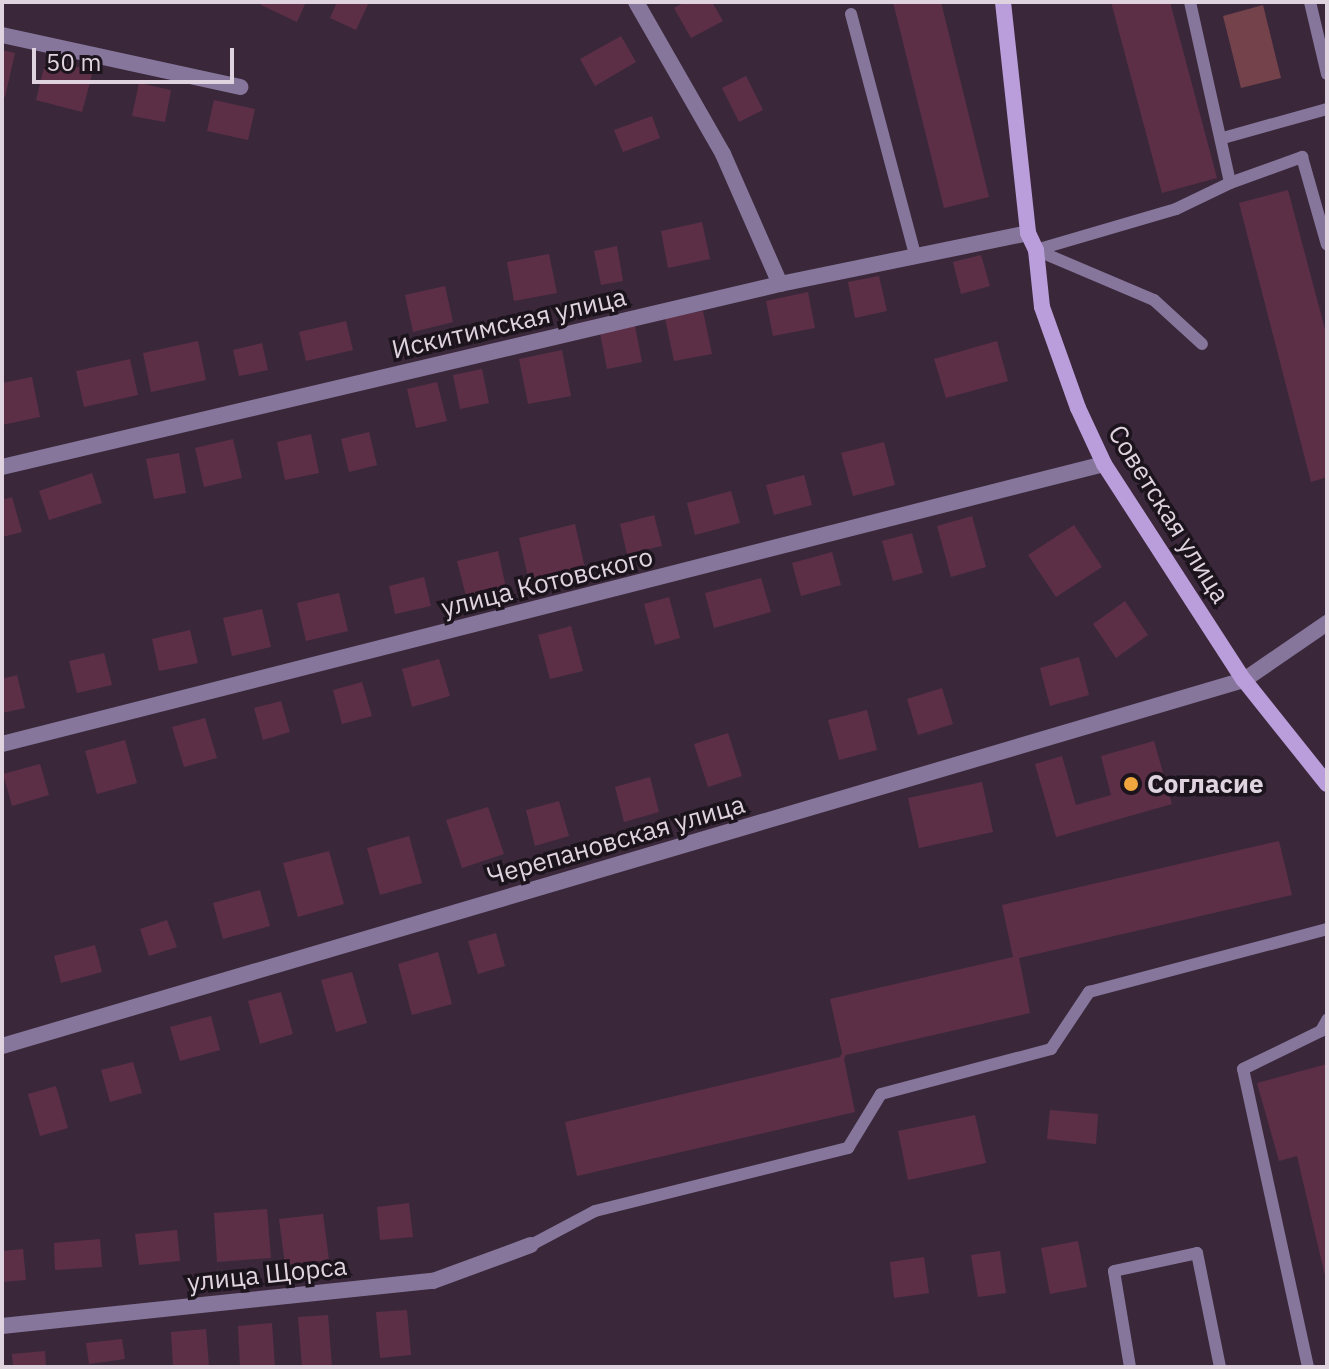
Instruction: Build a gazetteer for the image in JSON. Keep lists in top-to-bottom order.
{
  "streets": {
    "main road": ["Советская улица"],
    "street": [
      "Искитимская улица",
      "улица Котовского",
      "Черепановская улица",
      "улица Щорса"
    ]
  },
  "crossings": [
    ["Искитимская улица", "Советская улица"],
    ["Советская улица", "улица Котовского"],
    ["Советская улица", "Черепановская улица"]
  ],
  "places": ["Согласие"],
  "scale_bar": "50 m"
}
